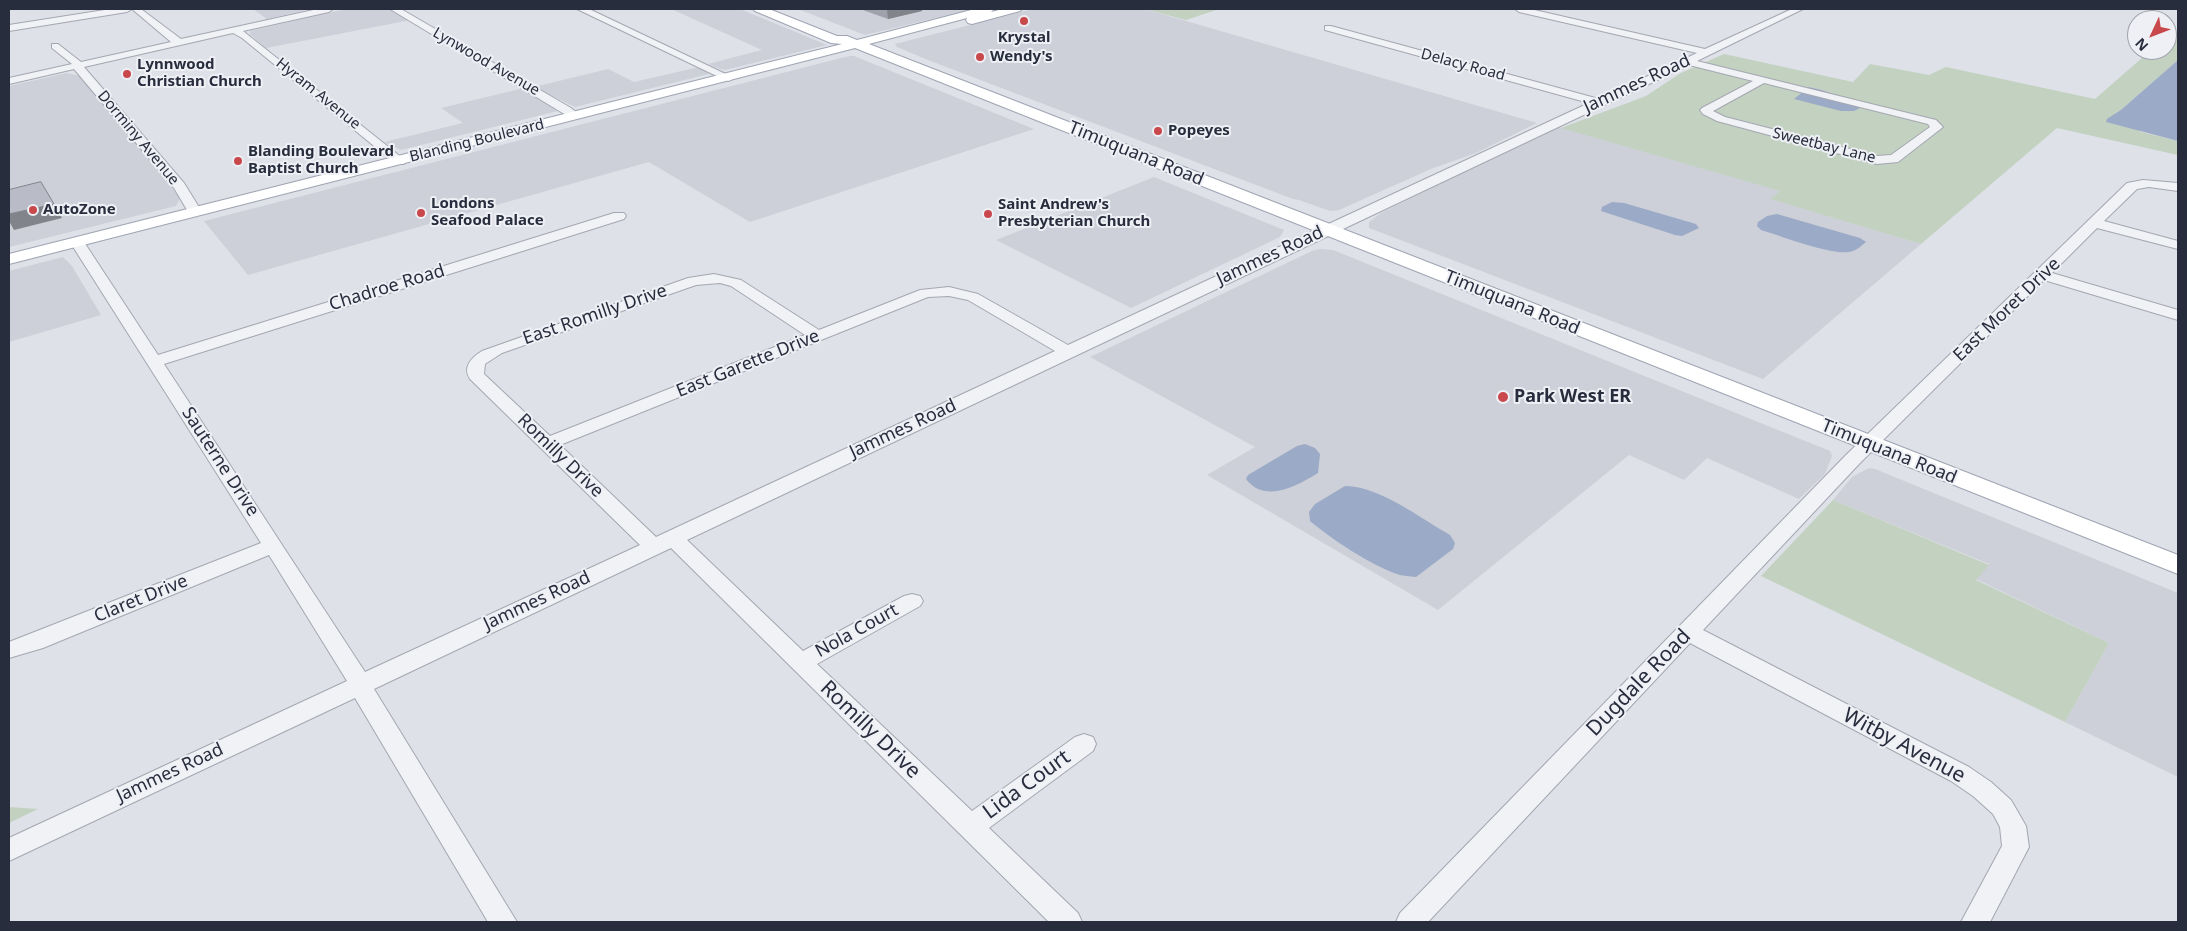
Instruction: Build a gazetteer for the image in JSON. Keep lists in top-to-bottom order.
{
  "streets": {
    "main road": ["Blanding Boulevard", "Timuquana Road"],
    "street": [
      "Lynwood Avenue",
      "Delacy Road",
      "Jammes Road",
      "Hyram Avenue",
      "Dorminy Avenue",
      "Sweetbay Lane",
      "Chadroe Road",
      "East Moret Drive",
      "East Romilly Drive",
      "East Garette Drive",
      "Romilly Drive",
      "Sauterne Drive",
      "Claret Drive",
      "Nola Court",
      "Dugdale Road",
      "Witby Avenue",
      "Lida Court"
    ]
  },
  "crossings": [
    ["Lynwood Avenue", "Blanding Boulevard"],
    ["Delacy Road", "Jammes Road"],
    ["Jammes Road", "Sweetbay Lane"],
    ["Jammes Road", "Timuquana Road"],
    ["Jammes Road", "East Garette Drive"],
    ["Jammes Road", "Romilly Drive"],
    ["Jammes Road", "Sauterne Drive"],
    ["Hyram Avenue", "Blanding Boulevard"],
    ["Dorminy Avenue", "Blanding Boulevard"],
    ["Blanding Boulevard", "Timuquana Road"],
    ["Blanding Boulevard", "Sauterne Drive"],
    ["Timuquana Road", "East Moret Drive"],
    ["Timuquana Road", "Dugdale Road"],
    ["Chadroe Road", "Sauterne Drive"],
    ["East Moret Drive", "Dugdale Road"],
    ["East Romilly Drive", "East Garette Drive"],
    ["East Romilly Drive", "Romilly Drive"],
    ["East Garette Drive", "Romilly Drive"],
    ["Romilly Drive", "Nola Court"],
    ["Romilly Drive", "Lida Court"],
    ["Sauterne Drive", "Claret Drive"],
    ["Dugdale Road", "Witby Avenue"]
  ],
  "places": [
    "Krystal",
    "Wendy's",
    "Lynnwood Christian Church",
    "Popeyes",
    "Blanding Boulevard Baptist Church",
    "AutoZone",
    "Londons Seafood Palace",
    "Saint Andrew's Presbyterian Church",
    "Park West ER"
  ],
  "north": "bottom left"
}
